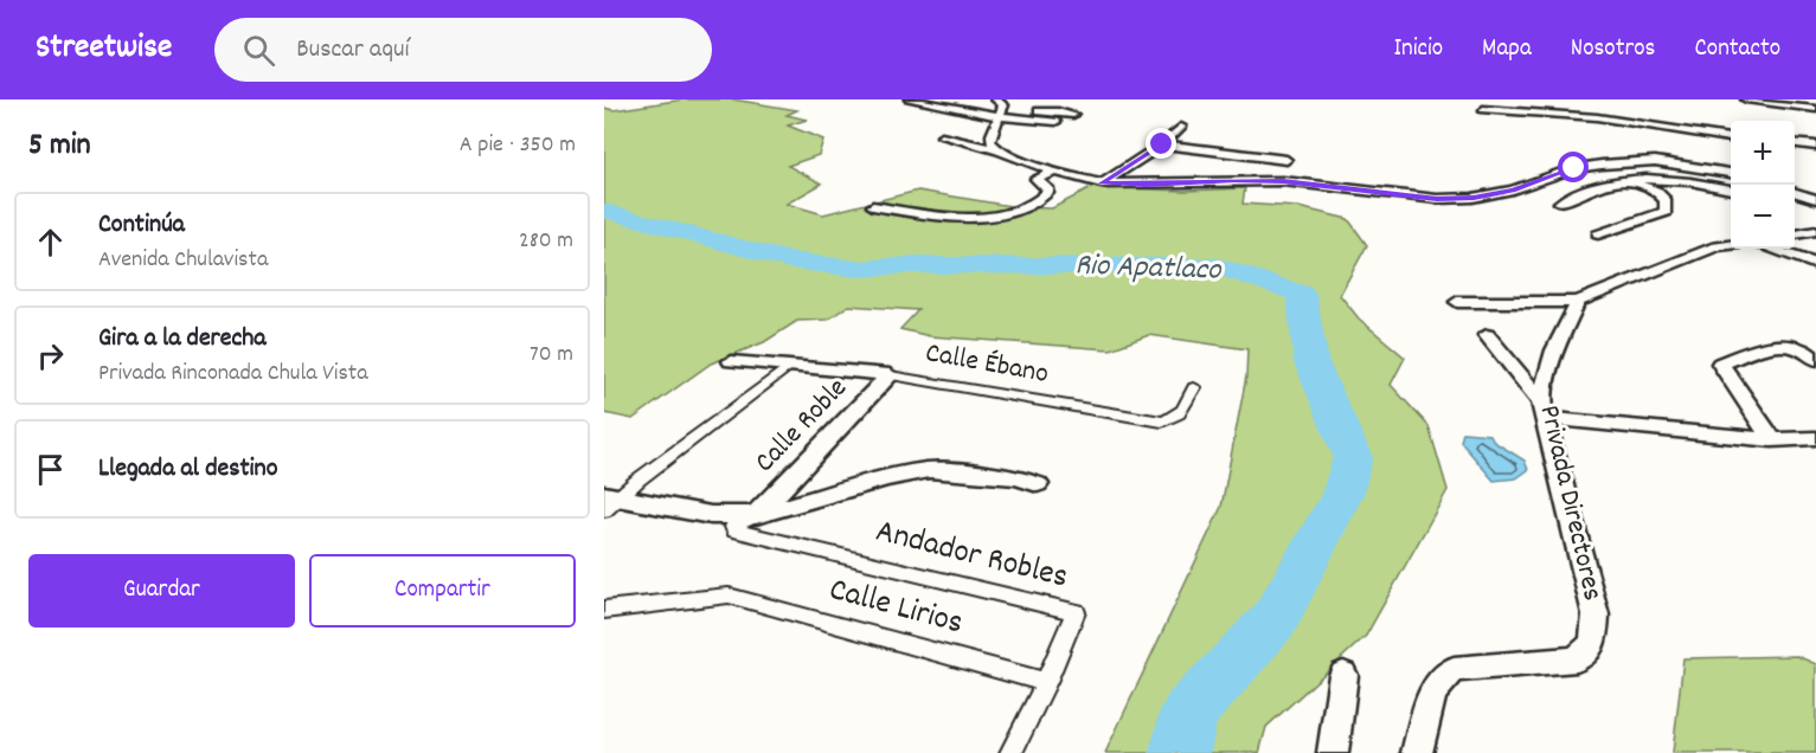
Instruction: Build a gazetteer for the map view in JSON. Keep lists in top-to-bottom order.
{
  "streets": {
    "street": [
      "Calle Ébano",
      "Calle Roble",
      "Privada Directores",
      "Andador Robles",
      "Calle Lirios"
    ]
  },
  "crossings": [
    ["Calle Ébano", "Calle Roble"],
    ["Calle Roble", "Andador Robles"],
    ["Andador Robles", "Calle Lirios"]
  ],
  "water": ["Rio Apatlaco"],
  "page": {
    "header": "Streetwise",
    "search": "Buscar aquí",
    "nav": [
      "Inicio",
      "Mapa",
      "Nosotros",
      "Contacto"
    ],
    "heading": ["5 min", "A pie · 350 m"],
    "map_buttons": ["+", "−"],
    "list": [
      ["Continúa", "Avenida Chulavista", "280 m"],
      ["Gira a la derecha", "Privada Rinconada Chula Vista", "70 m"],
      "Llegada al destino"
    ],
    "buttons": ["Guardar", "Compartir"]
  }
}
